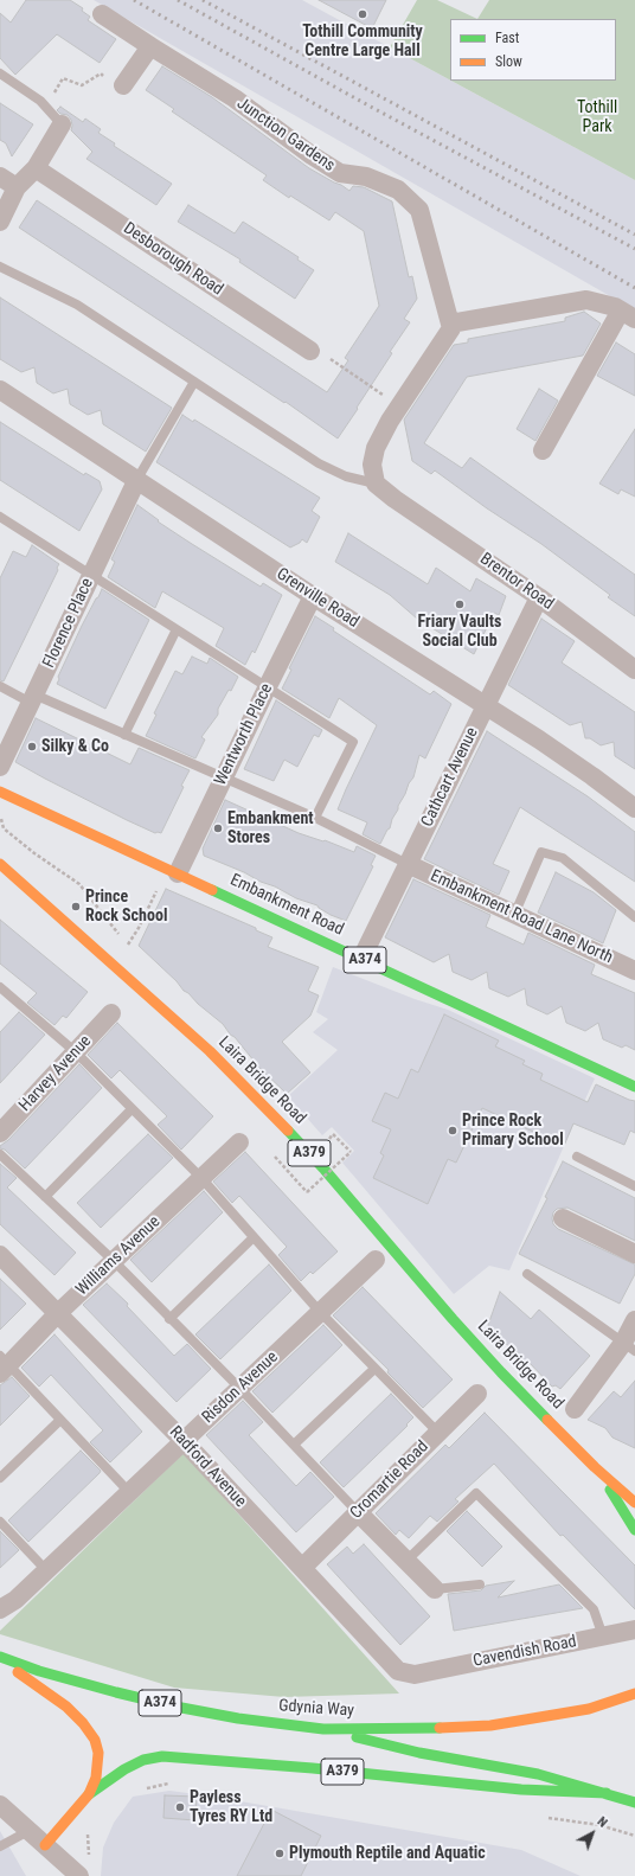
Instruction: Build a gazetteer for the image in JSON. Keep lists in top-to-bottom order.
{
  "streets": {
    "main road": [
      "Embankment Road",
      "A374",
      "Laira Bridge Road",
      "A379",
      "Gdynia Way"
    ],
    "street": [
      "Junction Gardens",
      "Desborough Road",
      "Brentor Road",
      "Grenville Road",
      "Florence Place",
      "Wentworth Place",
      "Cathcart Avenue",
      "Embankment Road Lane North",
      "Harvey Avenue",
      "Williams Avenue",
      "Risdon Avenue",
      "Radford Avenue",
      "Cromartie Road",
      "Cavendish Road"
    ]
  },
  "crossings": [
    ["Brentor Road", "Cathcart Avenue"],
    ["Grenville Road", "Florence Place"],
    ["Grenville Road", "Wentworth Place"],
    ["Grenville Road", "Cathcart Avenue"],
    ["Wentworth Place", "Embankment Road"],
    ["Cathcart Avenue", "Embankment Road"],
    ["Cathcart Avenue", "Embankment Road Lane North"],
    ["A379", "Gdynia Way"],
    ["Williams Avenue", "Radford Avenue"],
    ["Risdon Avenue", "Radford Avenue"],
    ["Radford Avenue", "Cromartie Road"],
    ["Radford Avenue", "Cavendish Road"]
  ],
  "parks": ["Tothill Park"],
  "places": [
    "Tothill Community Centre Large Hall",
    "Friary Vaults Social Club",
    "Silky & Co",
    "Embankment Stores",
    "Prince Rock School",
    "Prince Rock Primary School",
    "Payless Tyres RY Ltd",
    "Plymouth Reptile and Aquatic"
  ],
  "legend": ["Fast", "Slow"],
  "north": "top right"
}
